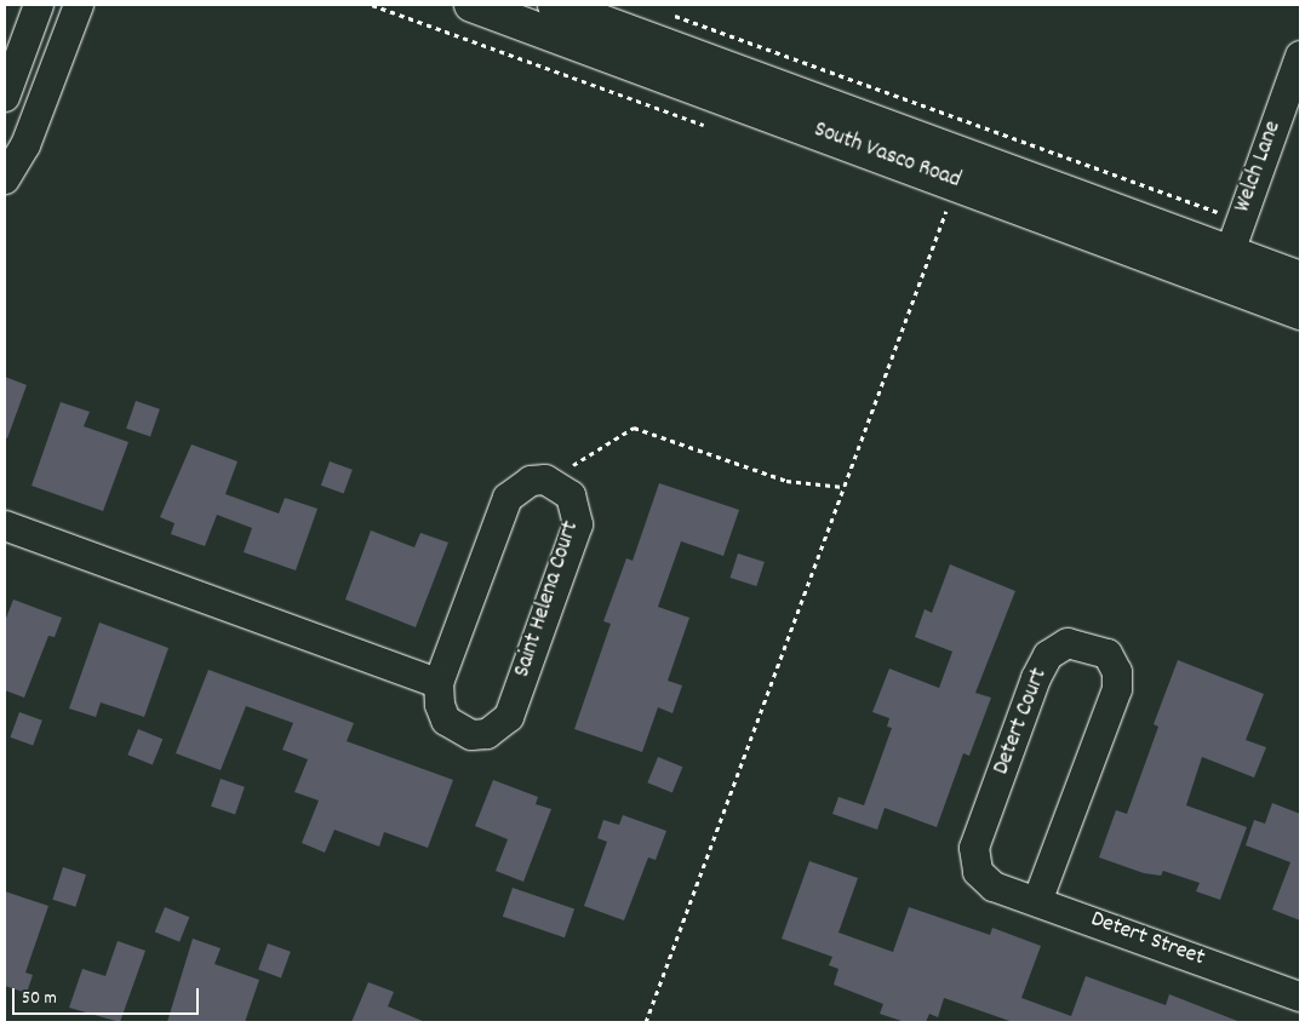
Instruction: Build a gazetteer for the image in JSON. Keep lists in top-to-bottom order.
{
  "streets": {
    "main road": ["South Vasco Road"],
    "street": [
      "Welch Lane",
      "Saint Helena Court",
      "Detert Court",
      "Detert Street"
    ]
  },
  "crossings": [
    ["South Vasco Road", "Welch Lane"],
    ["Detert Court", "Detert Street"]
  ],
  "scale_bar": "50 m"
}
